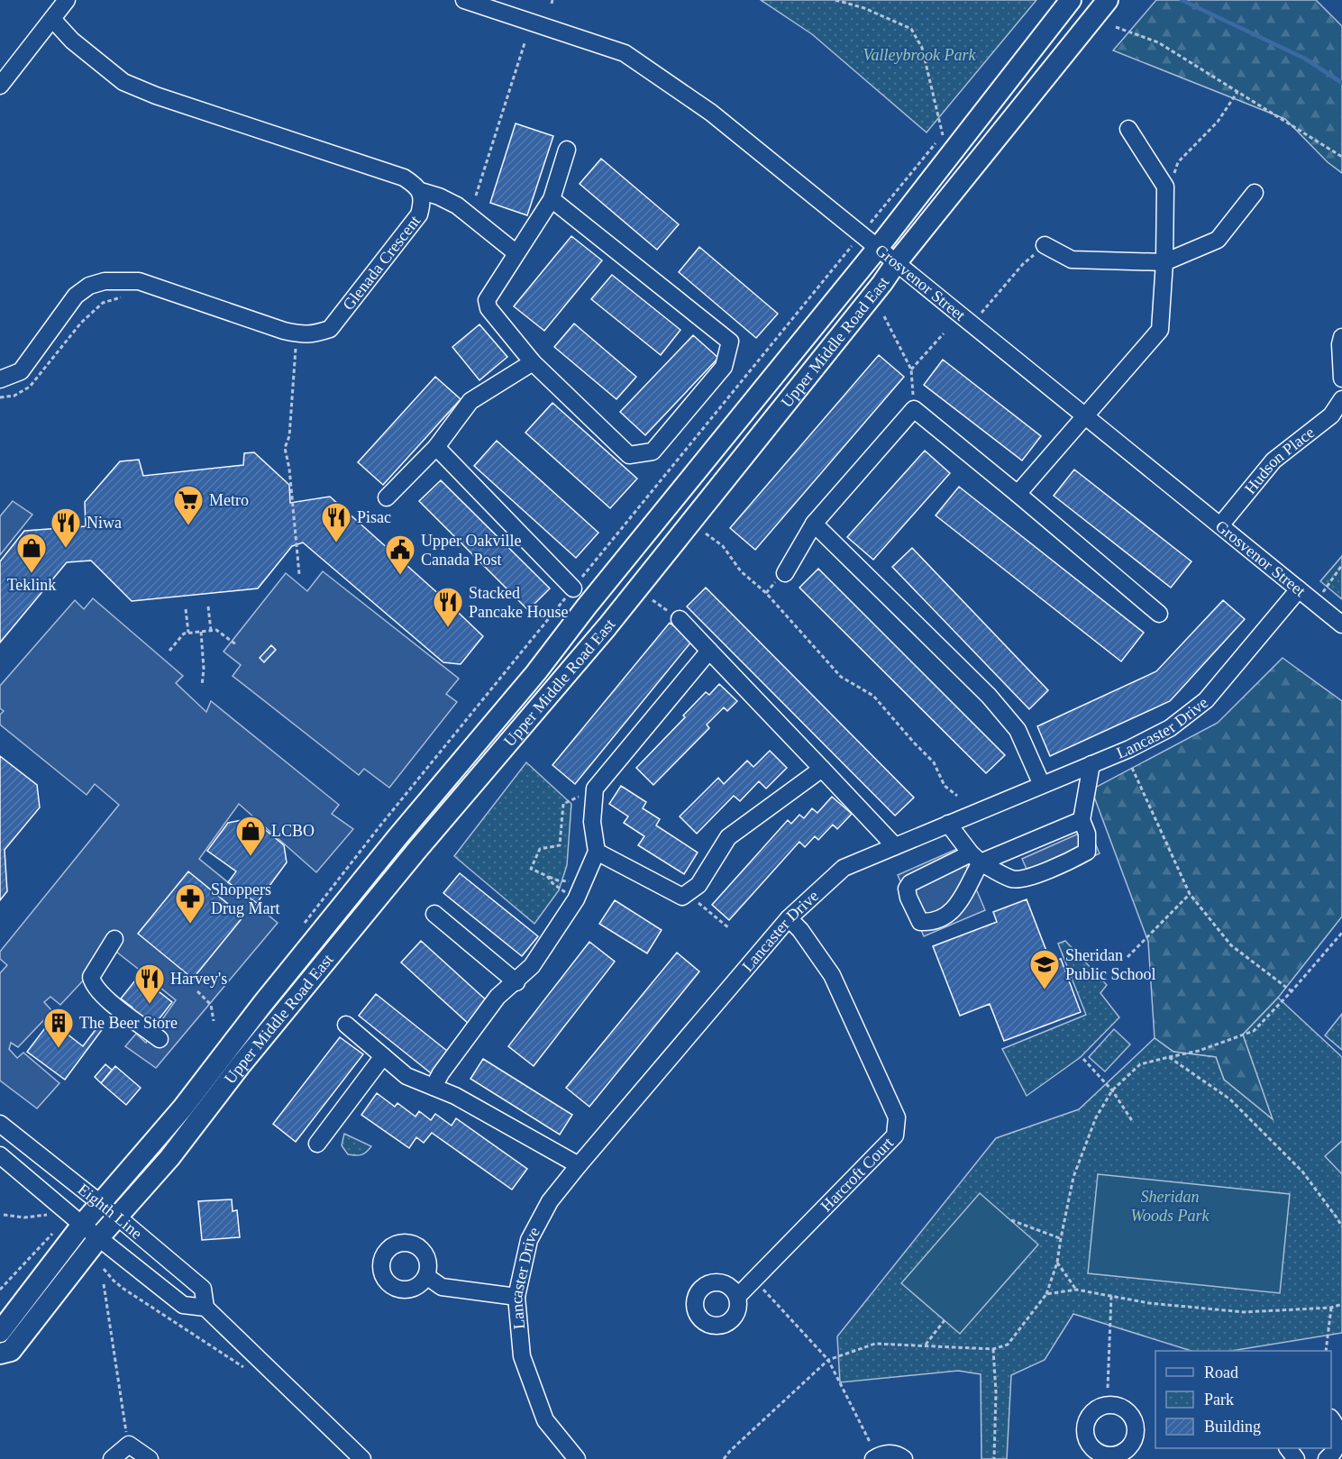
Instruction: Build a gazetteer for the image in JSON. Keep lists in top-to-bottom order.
{
  "streets": {
    "main road": ["Upper Middle Road East"],
    "street": [
      "Glenada Crescent",
      "Grosvenor Street",
      "Hudson Place",
      "Lancaster Drive",
      "Harcroft Court",
      "Eighth Line"
    ]
  },
  "crossings": [
    ["Grosvenor Street", "Upper Middle Road East"],
    ["Grosvenor Street", "Hudson Place"],
    ["Grosvenor Street", "Lancaster Drive"],
    ["Upper Middle Road East", "Eighth Line"],
    ["Lancaster Drive", "Harcroft Court"]
  ],
  "parks": ["Valleybrook Park", "Sheridan Woods Park"],
  "places": {
    "supermarket": ["Metro"],
    "restaurant": [
      "Pisac",
      "Niwa",
      "Stacked Pancake House",
      "Harvey's"
    ],
    "shop": ["Teklink", "LCBO"],
    "public building": ["Upper Oakville Canada Post"],
    "pharmacy": ["Shoppers Drug Mart"],
    "school or university": ["Sheridan Public School"],
    "building": ["The Beer Store"]
  },
  "legend": ["Road", "Park", "Building"]
}
